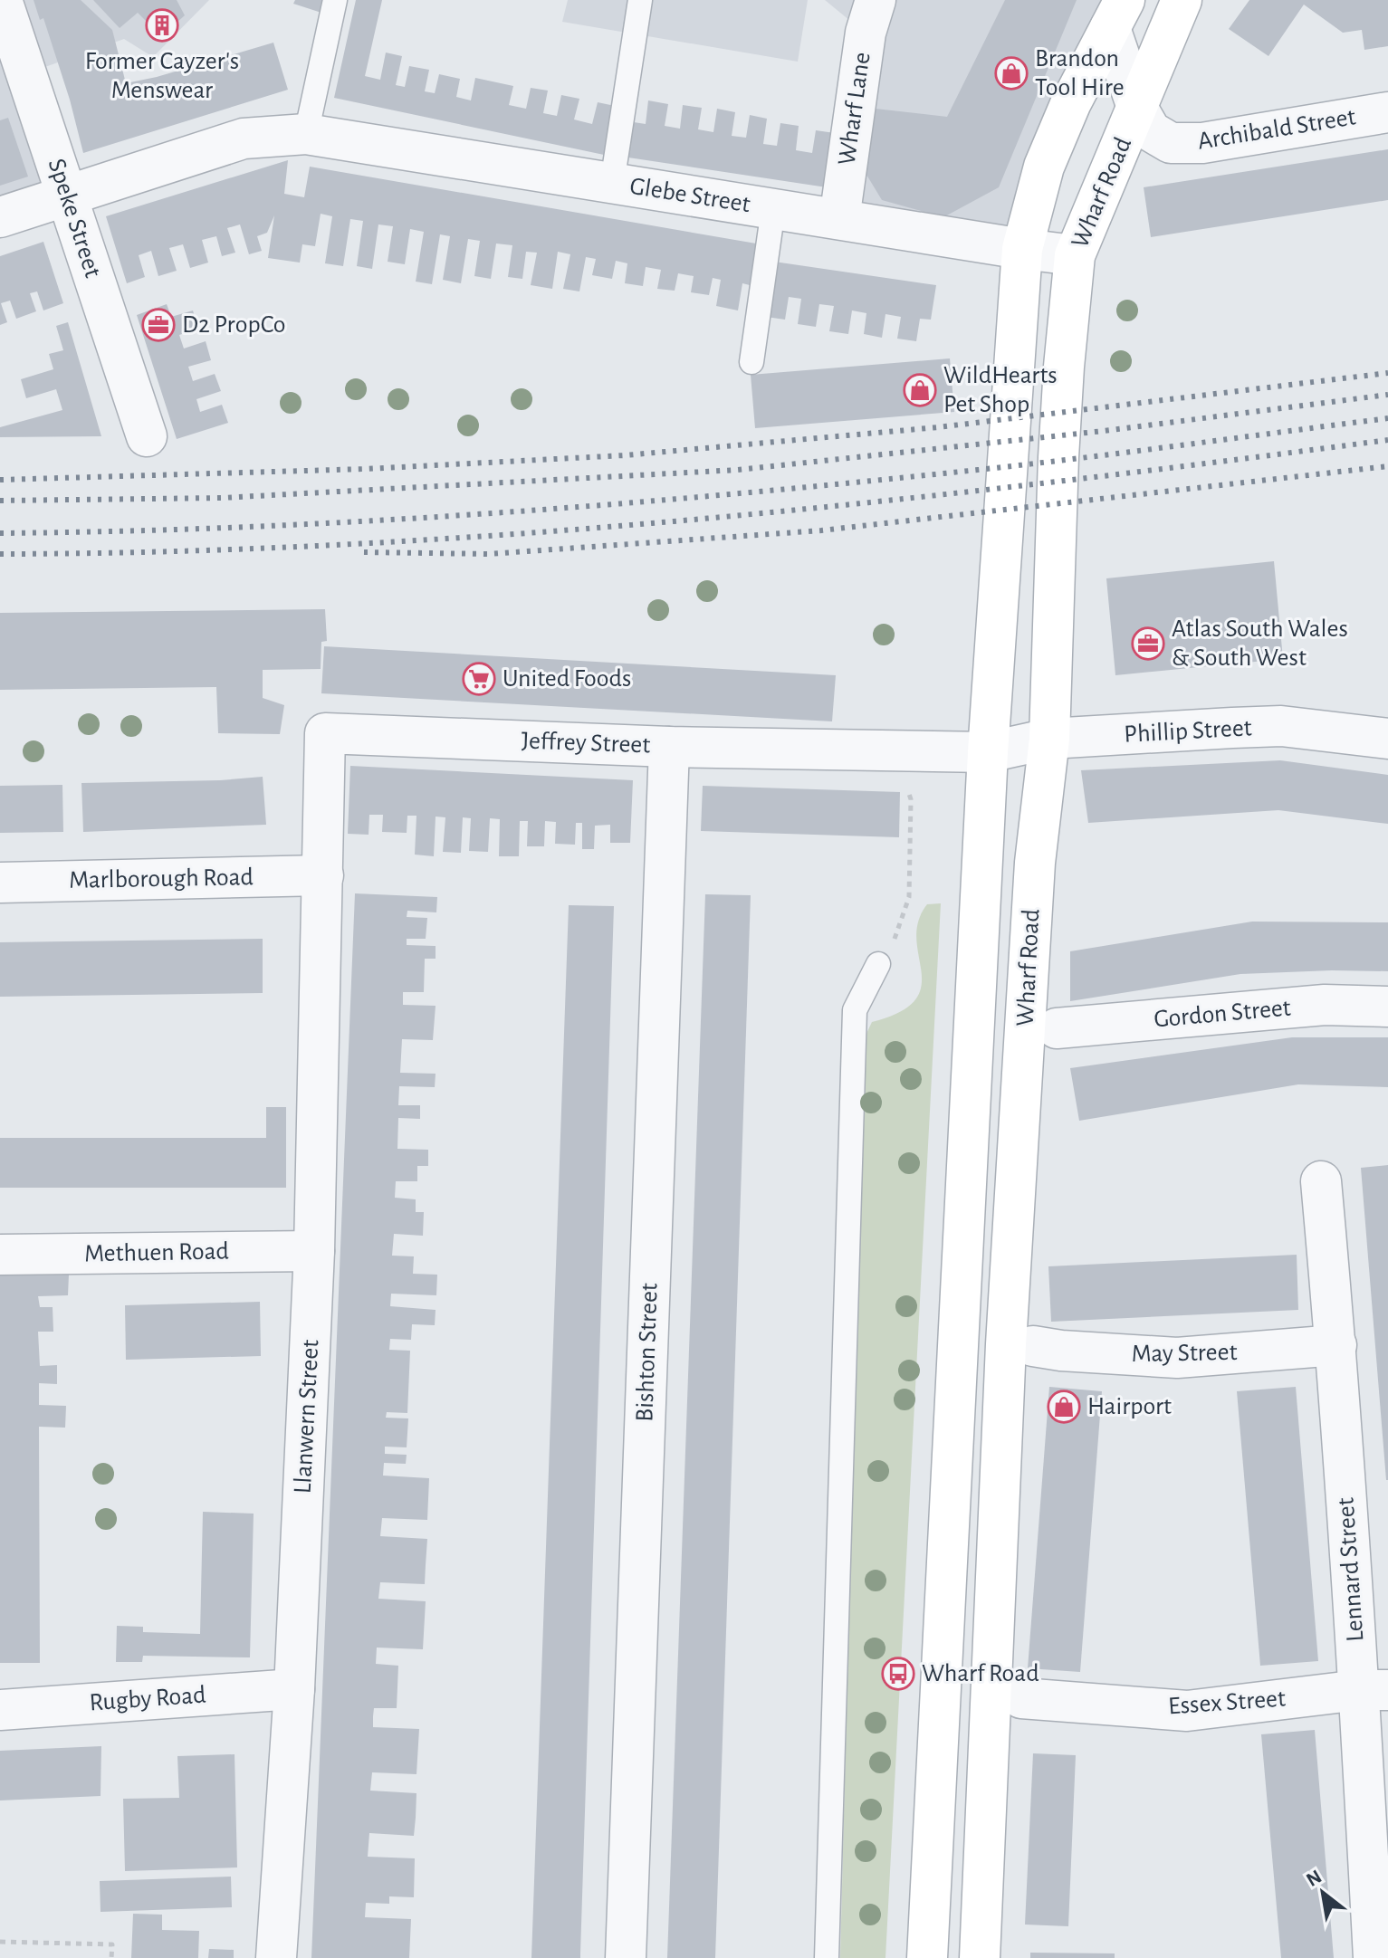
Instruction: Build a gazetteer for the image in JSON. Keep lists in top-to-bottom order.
{
  "streets": {
    "main road": ["Wharf Road"],
    "street": [
      "Wharf Lane",
      "Archibald Street",
      "Glebe Street",
      "Speke Street",
      "Phillip Street",
      "Jeffrey Street",
      "Marlborough Road",
      "Gordon Street",
      "Methuen Road",
      "Bishton Street",
      "May Street",
      "Llanwern Street",
      "Lennard Street",
      "Rugby Road",
      "Essex Street"
    ]
  },
  "crossings": [
    ["Wharf Lane", "Glebe Street"],
    ["Archibald Street", "Wharf Road"],
    ["Wharf Road", "Glebe Street"],
    ["Wharf Road", "Phillip Street"],
    ["Wharf Road", "Jeffrey Street"],
    ["Glebe Street", "Speke Street"],
    ["Phillip Street", "Jeffrey Street"],
    ["Jeffrey Street", "Marlborough Road"],
    ["Jeffrey Street", "Bishton Street"],
    ["Jeffrey Street", "Llanwern Street"],
    ["Marlborough Road", "Llanwern Street"],
    ["Methuen Road", "Llanwern Street"],
    ["May Street", "Lennard Street"],
    ["Llanwern Street", "Rugby Road"],
    ["Lennard Street", "Essex Street"]
  ],
  "places": {
    "building": ["Former Cayzer's Menswear"],
    "shop": ["Brandon Tool Hire", "WildHearts Pet Shop", "Hairport"],
    "office": ["D2 PropCo", "Atlas South Wales & South West"],
    "supermarket": ["United Foods"],
    "bus stop": ["Wharf Road"]
  },
  "north": "top left"
}
